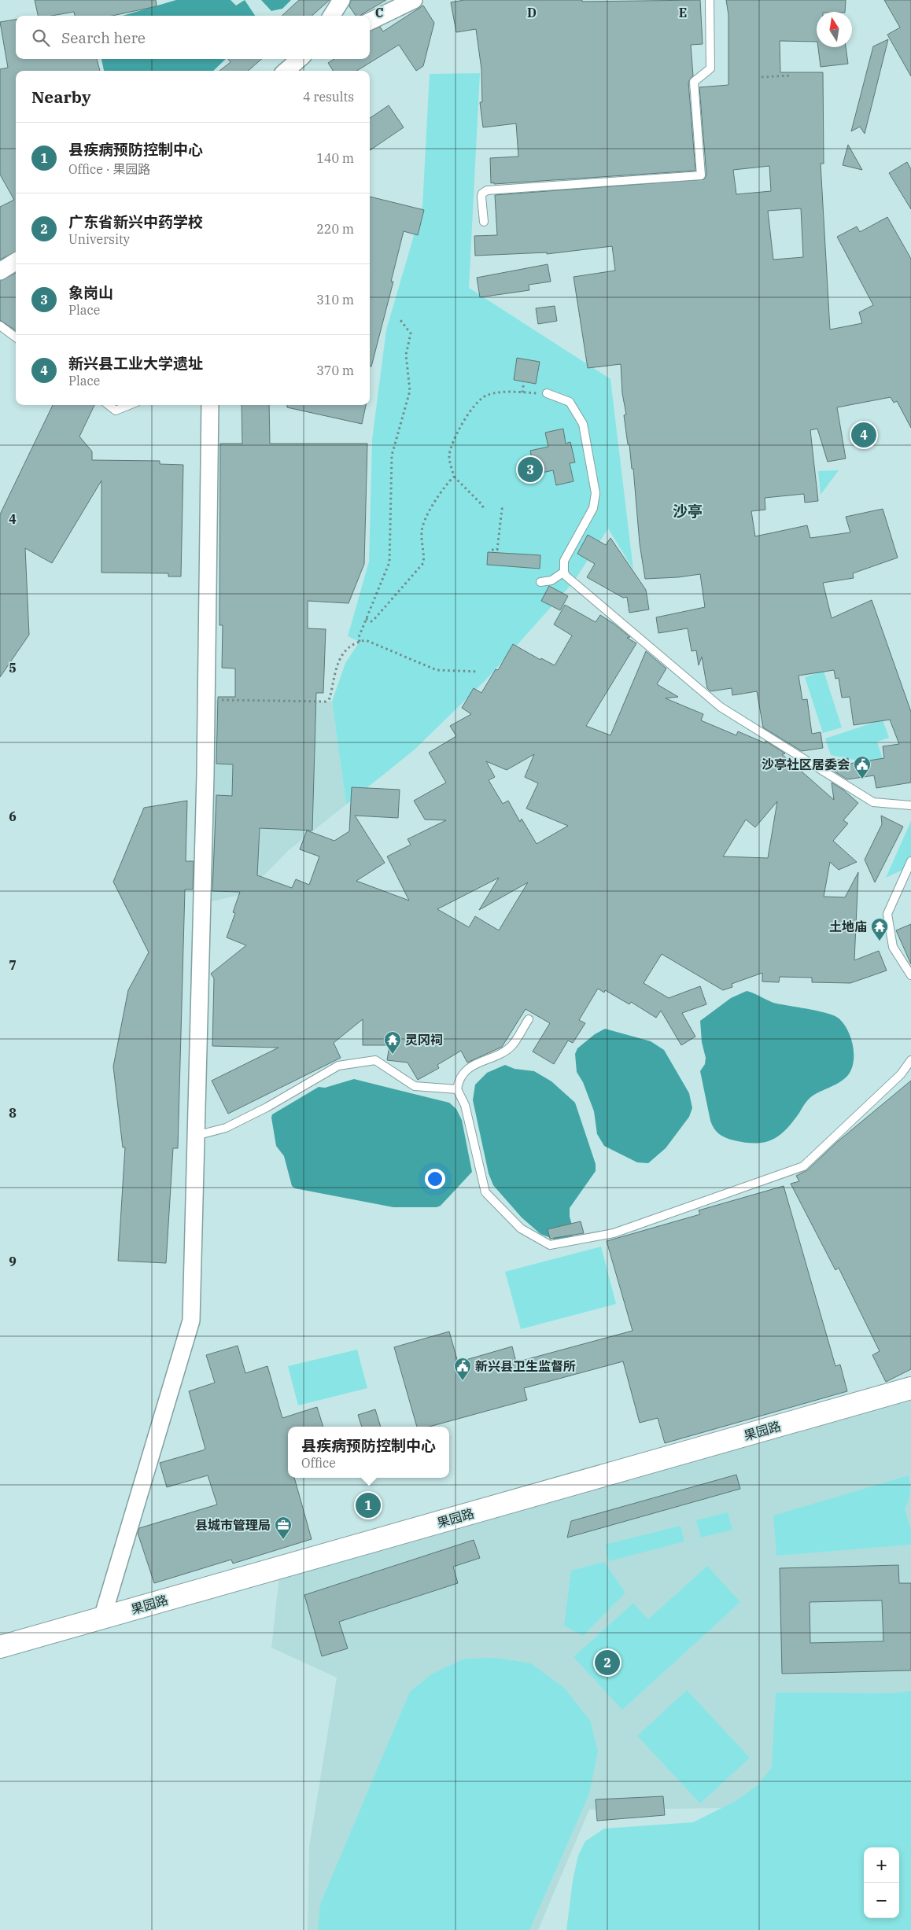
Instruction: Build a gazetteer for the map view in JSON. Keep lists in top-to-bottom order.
{
  "streets": {
    "street": ["果园路"]
  },
  "districts": ["沙亭"],
  "places": {
    "public building": ["沙亭社区居委会", "新兴县卫生监督所"],
    "temple": ["土地庙", "灵冈祠"],
    "office": ["县城市管理局"]
  },
  "north": "top",
  "page": {
    "search": "Search here",
    "heading": ["Nearby", "4 results"],
    "list": [
      {
        "mark": "1",
        "name": "县疾病预防控制中心",
        "note": "Office · 果园路",
        "value": "140 m"
      },
      {
        "mark": "2",
        "name": "广东省新兴中药学校",
        "note": "University",
        "value": "220 m"
      },
      {
        "mark": "3",
        "name": "象岗山",
        "note": "Place",
        "value": "310 m"
      },
      {
        "mark": "4",
        "name": "新兴县工业大学遗址",
        "note": "Place",
        "value": "370 m"
      }
    ],
    "pins": [
      "4",
      "3",
      "1",
      "2"
    ],
    "popup": ["县疾病预防控制中心", "Office"],
    "map_buttons": ["+", "−"]
  },
  "grid": {
    "columns": ["C", "D", "E"],
    "rows": [
      "4",
      "5",
      "6",
      "7",
      "8",
      "9"
    ]
  }
}
